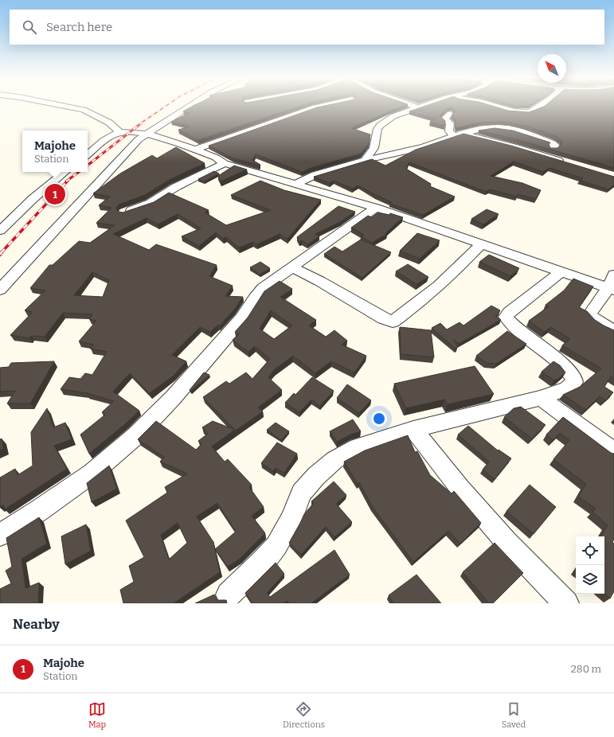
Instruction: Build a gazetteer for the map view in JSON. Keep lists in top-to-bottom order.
{
  "north": "top left",
  "page": {
    "search": "Search here",
    "popup": ["Majohe", "Station"],
    "pins": "1",
    "heading": "Nearby",
    "list": [
      {
        "mark": "1",
        "name": "Majohe",
        "note": "Station",
        "value": "280 m"
      }
    ],
    "nav": ["Map", "Directions", "Saved"]
  }
}
